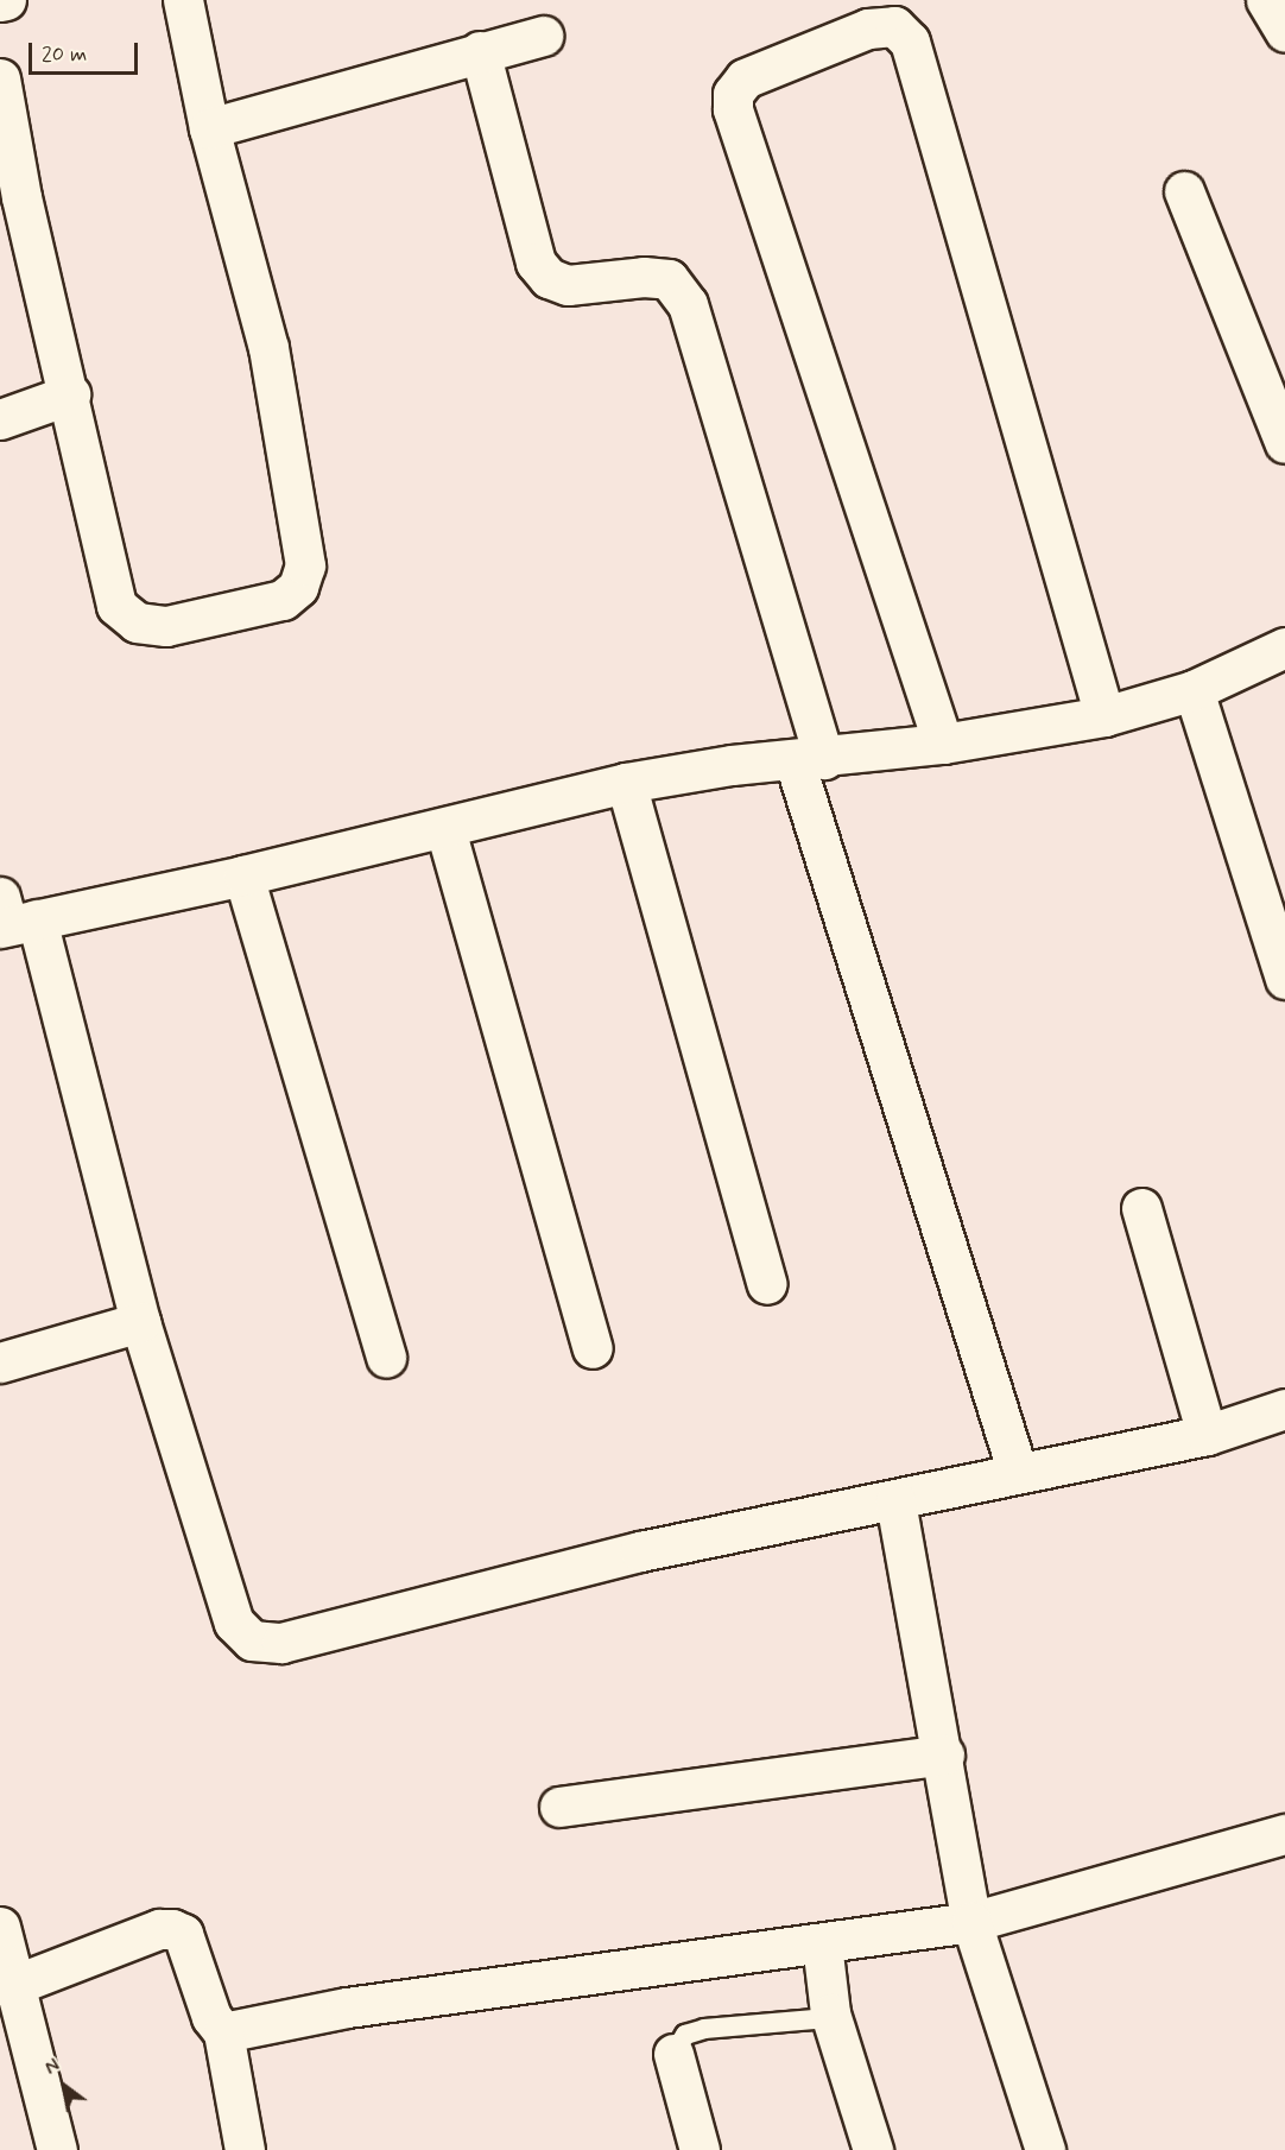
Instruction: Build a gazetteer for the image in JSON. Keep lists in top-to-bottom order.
{
  "scale_bar": "20 m",
  "north": "top left"
}
